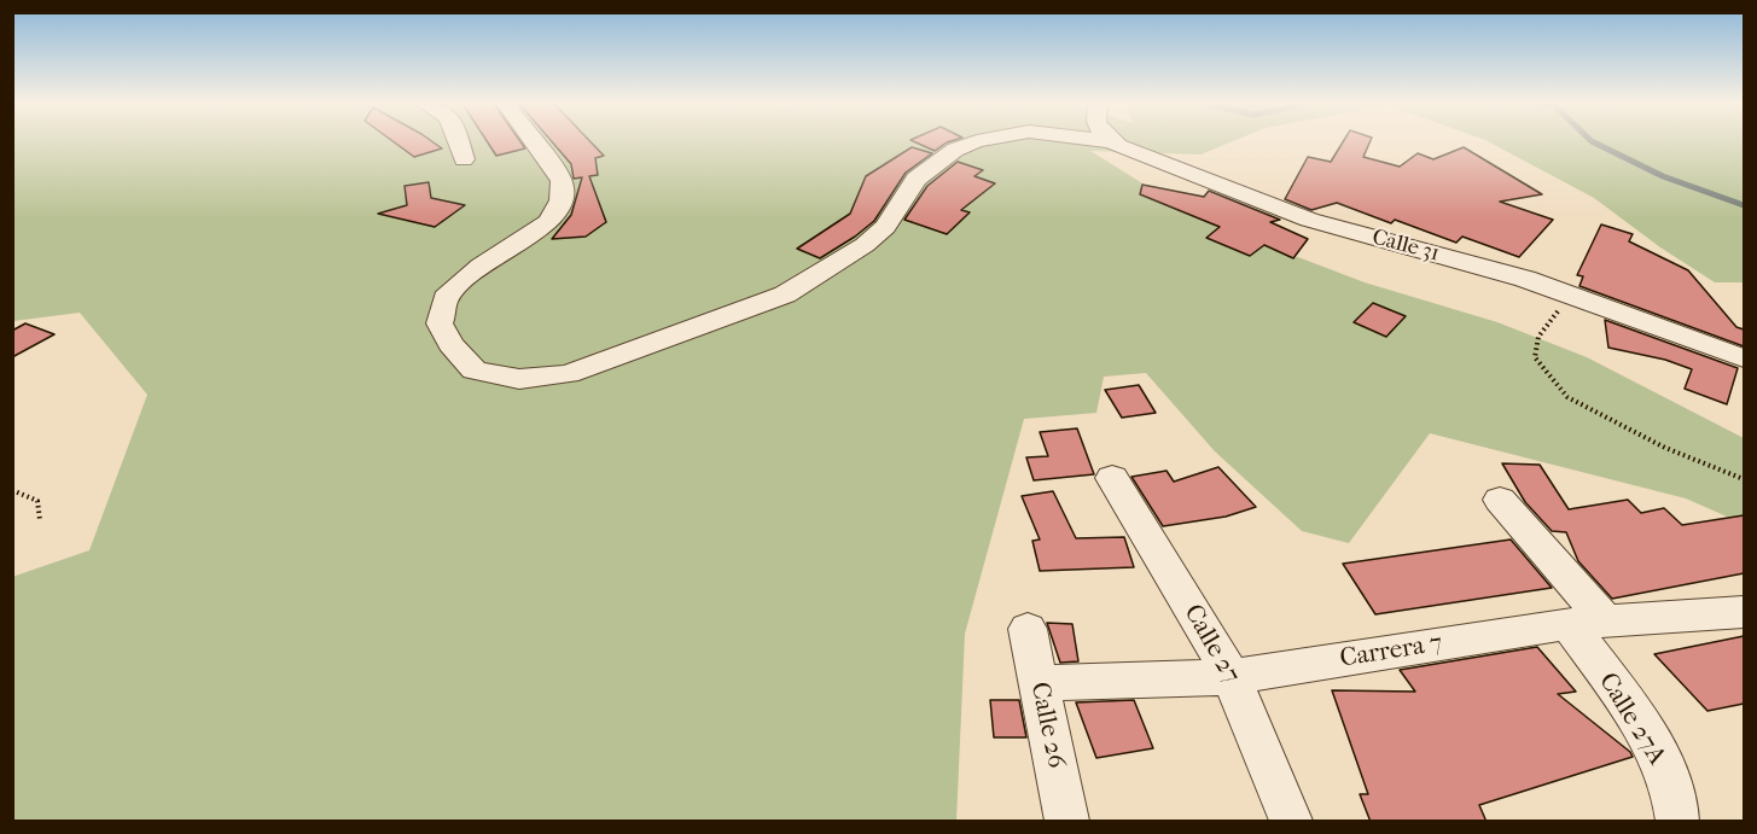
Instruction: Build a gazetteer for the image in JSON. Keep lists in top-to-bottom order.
{
  "streets": {
    "street": [
      "Calle 31",
      "Calle 27",
      "Carrera 7",
      "Calle 27A",
      "Calle 26"
    ]
  },
  "crossings": [
    ["Calle 27", "Carrera 7"],
    ["Carrera 7", "Calle 27A"],
    ["Carrera 7", "Calle 26"]
  ]
}
